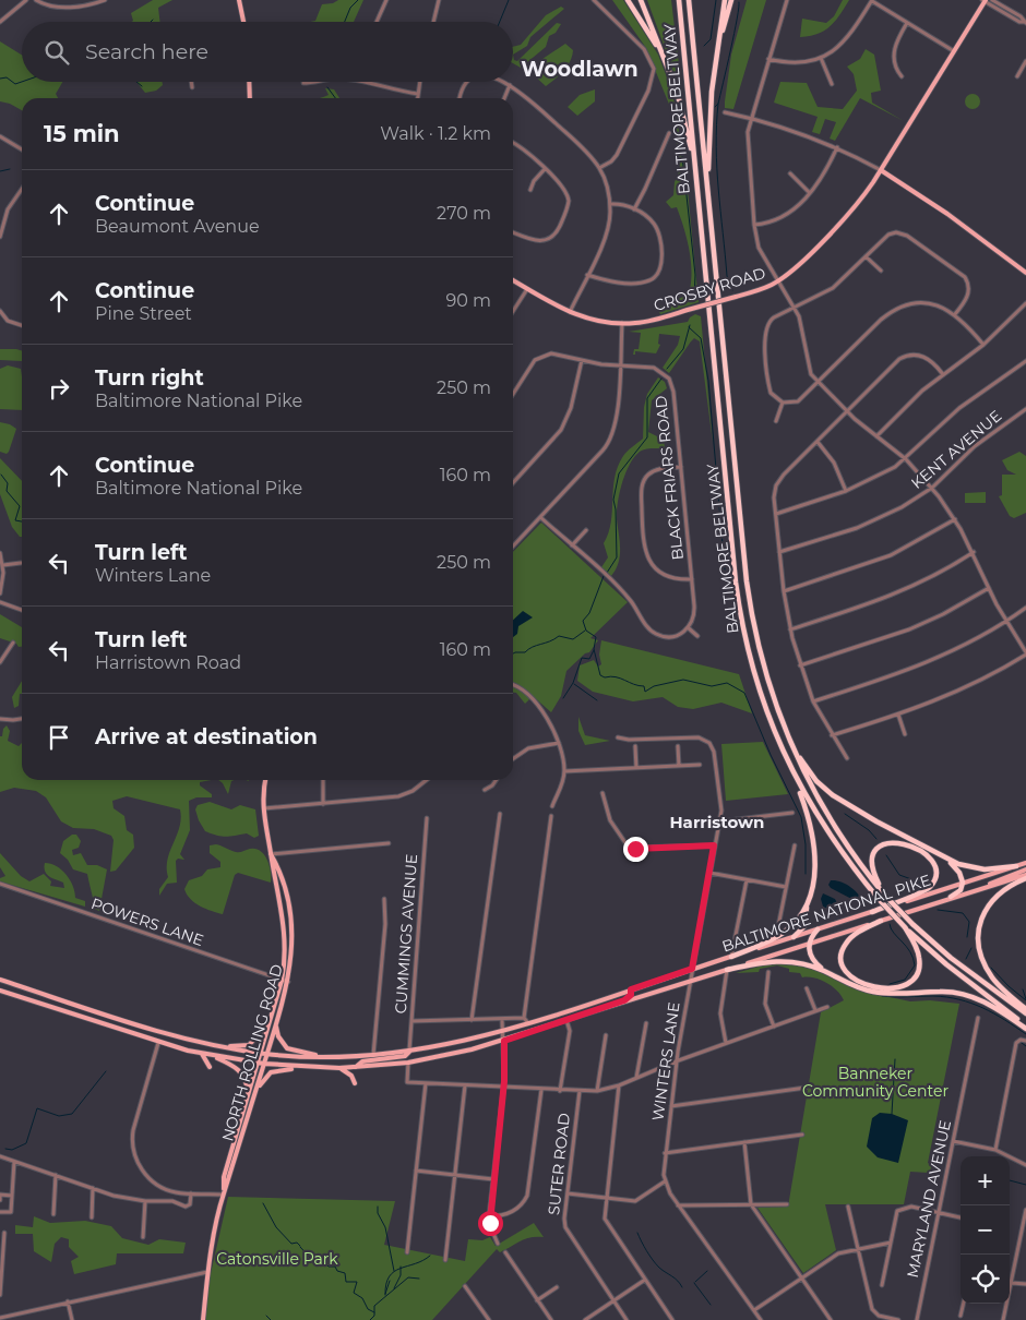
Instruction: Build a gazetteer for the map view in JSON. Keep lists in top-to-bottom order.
{
  "streets": {
    "highway": ["BALTIMORE BELTWAY"],
    "main road": ["CROSBY ROAD", "BALTIMORE NATIONAL PIKE", "NORTH ROLLING ROAD"],
    "street": [
      "KENT AVENUE",
      "BLACK FRIARS ROAD",
      "POWERS LANE",
      "CUMMINGS AVENUE",
      "WINTERS LANE",
      "SUTER ROAD",
      "MARYLAND AVENUE"
    ]
  },
  "crossings": [
    ["BALTIMORE NATIONAL PIKE", "CUMMINGS AVENUE"],
    ["BALTIMORE NATIONAL PIKE", "NORTH ROLLING ROAD"],
    ["BALTIMORE NATIONAL PIKE", "WINTERS LANE"],
    ["POWERS LANE", "NORTH ROLLING ROAD"]
  ],
  "districts": ["Woodlawn", "Harristown"],
  "parks": ["Banneker Community Center", "Catonsville Park"],
  "page": {
    "search": "Search here",
    "heading": ["15 min", "Walk · 1.2 km"],
    "list": [
      ["Continue", "Beaumont Avenue", "270 m"],
      ["Continue", "Pine Street", "90 m"],
      ["Turn right", "Baltimore National Pike", "250 m"],
      ["Continue", "Baltimore National Pike", "160 m"],
      ["Turn left", "Winters Lane", "250 m"],
      ["Turn left", "Harristown Road", "160 m"],
      "Arrive at destination"
    ],
    "map_buttons": ["+", "−"]
  }
}
